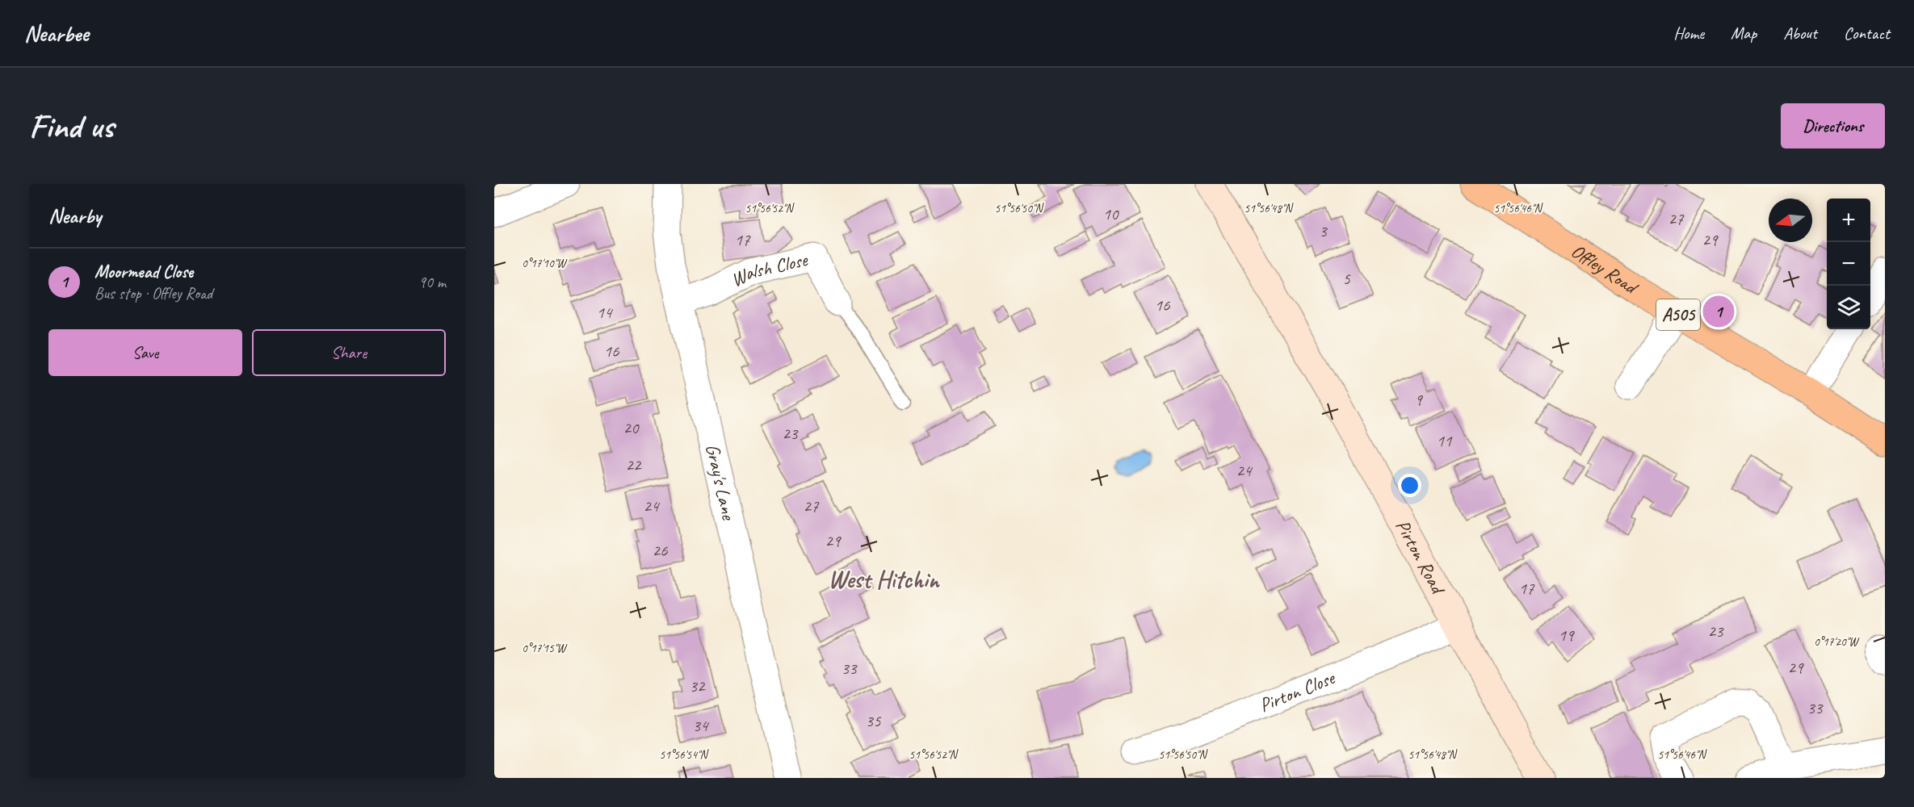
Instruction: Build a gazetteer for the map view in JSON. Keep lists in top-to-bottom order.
{
  "streets": {
    "main road": ["Offley Road", "A505", "Pirton Road"],
    "street": ["Walsh Close", "Gray's Lane", "Pirton Close"]
  },
  "crossings": [
    ["Walsh Close", "Gray's Lane"],
    ["Pirton Road", "Pirton Close"]
  ],
  "districts": ["West Hitchin"],
  "house_numbers": [
    "10",
    "27",
    "3",
    "17",
    "29",
    "5",
    "16",
    "14",
    "16",
    "9",
    "20",
    "23",
    "11",
    "22",
    "24",
    "24",
    "27",
    "29",
    "26",
    "17",
    "23",
    "19",
    "29",
    "33",
    "32",
    "33",
    "35",
    "34"
  ],
  "north": "left",
  "page": {
    "header": "Nearbee",
    "nav": [
      "Home",
      "Map",
      "About",
      "Contact"
    ],
    "buttons": [
      "Directions",
      ["Save", "Share"]
    ],
    "title": "Find us",
    "heading": "Nearby",
    "map_buttons": ["+", "−"],
    "list": [
      {
        "mark": "1",
        "name": "Moormead Close",
        "note": "Bus stop · Offley Road",
        "value": "90 m"
      }
    ],
    "pins": "1"
  },
  "coordinates": [
    "51°56'52\"N",
    "51°56'50\"N",
    "51°56'48\"N",
    "51°56'46\"N",
    "0°17'10\"W",
    "0°17'20\"W",
    "0°17'15\"W",
    "51°56'54\"N"
  ]
}
